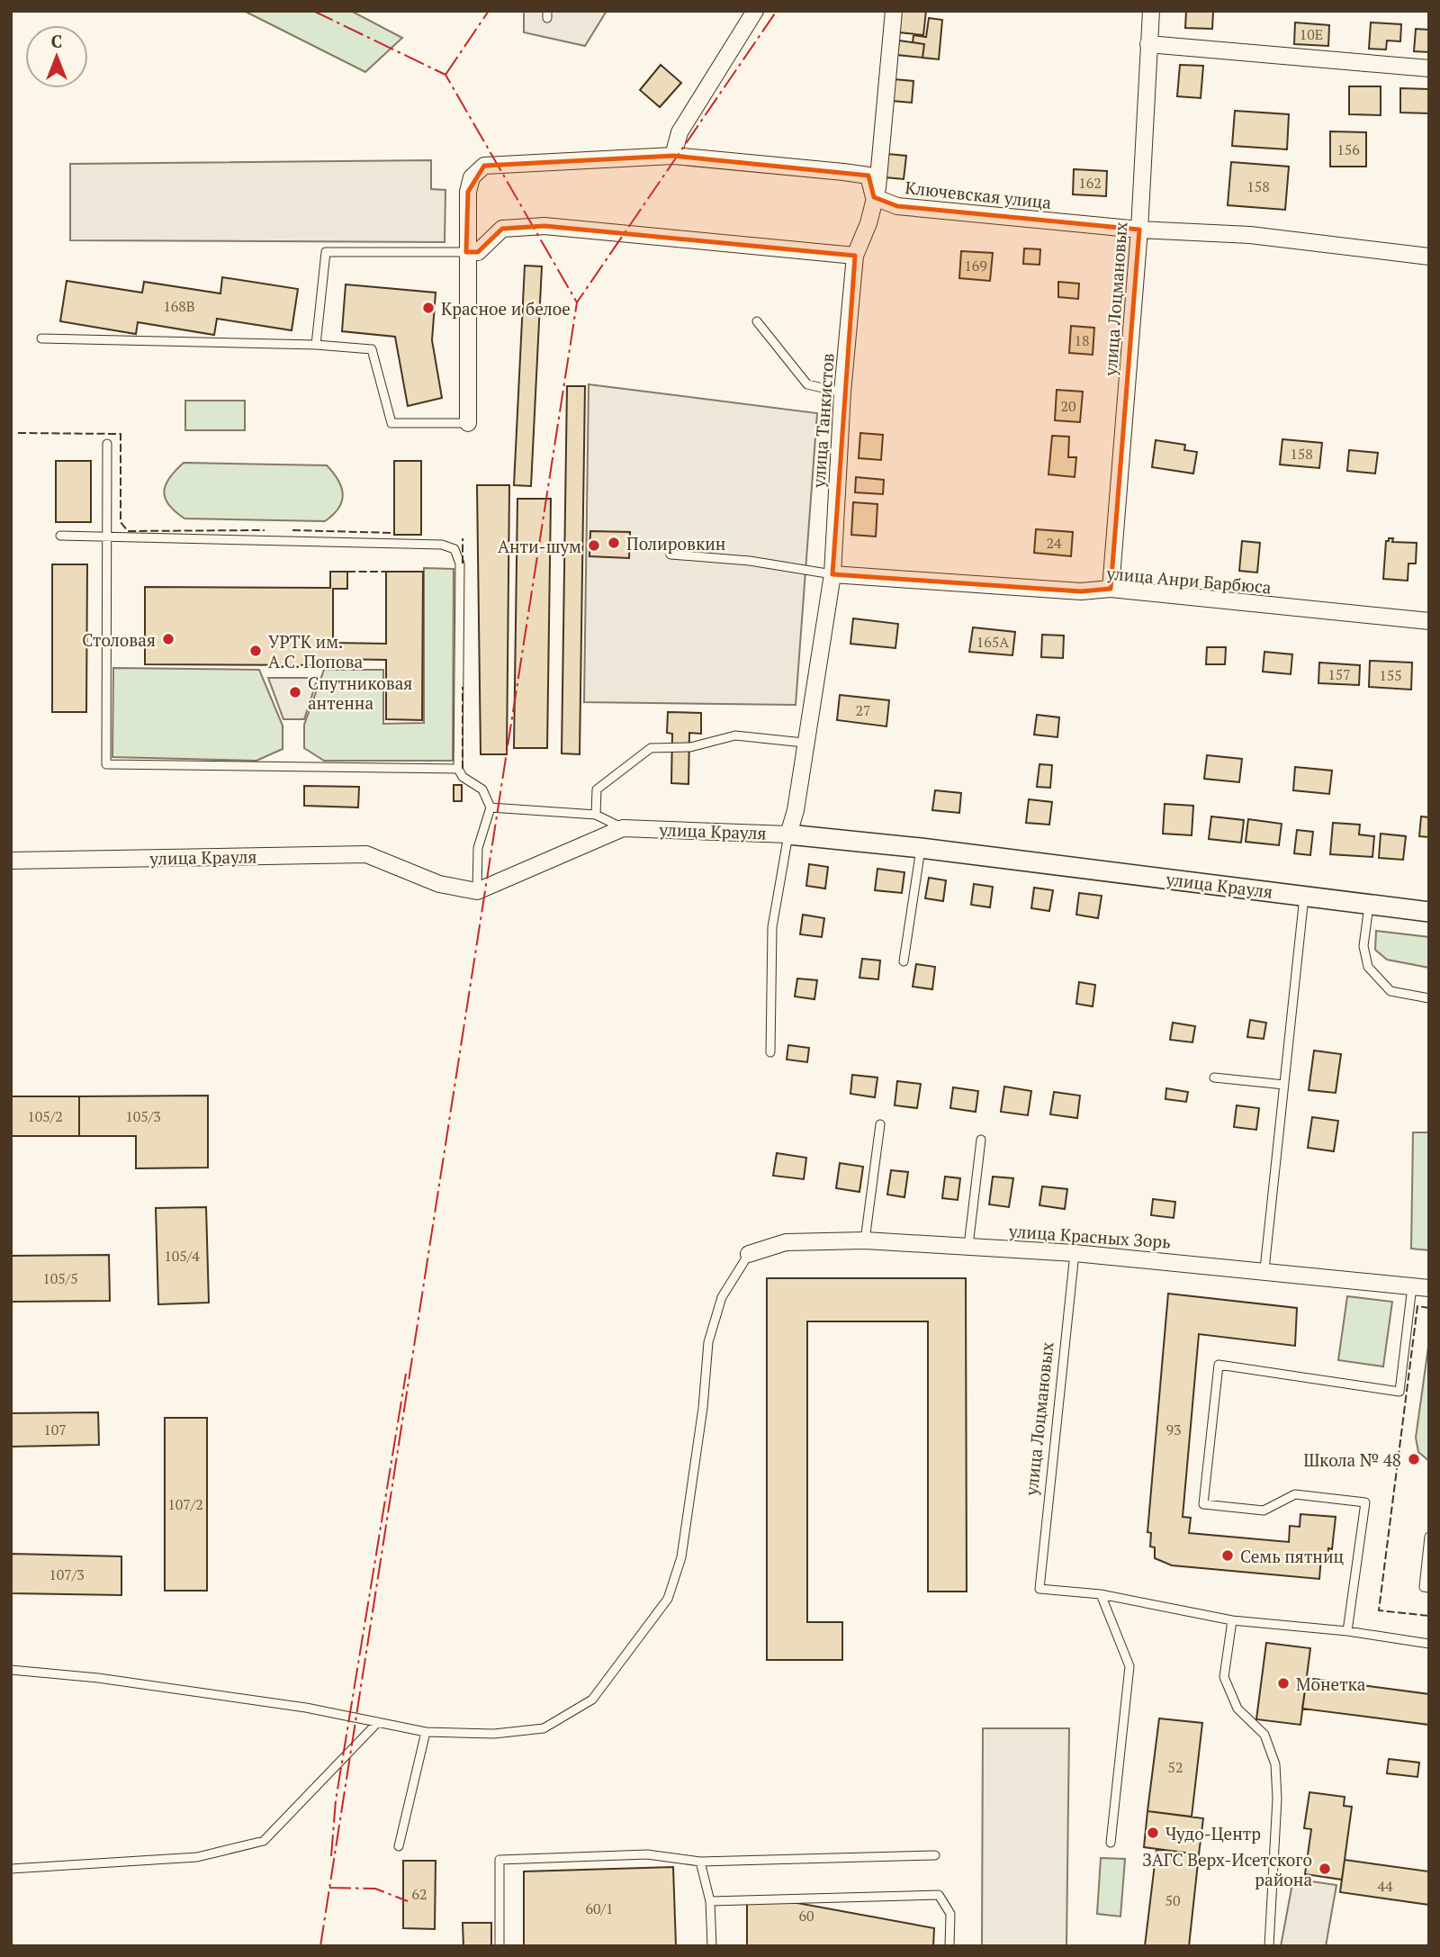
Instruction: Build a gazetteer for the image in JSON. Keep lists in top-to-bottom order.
{
  "streets": {
    "street": [
      "Ключевская улица",
      "улица Лоцмановых",
      "улица Танкистов",
      "улица Анри Барбюса",
      "улица Крауля",
      "улица Красных Зорь"
    ]
  },
  "crossings": [
    ["Ключевская улица", "улица Лоцмановых"],
    ["Ключевская улица", "улица Танкистов"],
    ["улица Лоцмановых", "улица Анри Барбюса"],
    ["улица Лоцмановых", "улица Красных Зорь"],
    ["улица Танкистов", "улица Анри Барбюса"],
    ["улица Танкистов", "улица Крауля"]
  ],
  "places": [
    "Красное и белое",
    "Полировкин",
    "Анти-шум",
    "Столовая",
    "УРТК им. А.С. Попова",
    "Спутниковая антенна",
    "Школа № 48",
    "Семь пятниц",
    "Монетка",
    "Чудо-Центр",
    "ЗАГС Верх-Исетского района"
  ],
  "house_numbers": [
    "10Е",
    "156",
    "162",
    "158",
    "169",
    "168В",
    "18",
    "20",
    "158",
    "24",
    "165А",
    "157",
    "155",
    "27",
    "105/2",
    "105/3",
    "105/4",
    "105/5",
    "107",
    "93",
    "107/2",
    "107/3",
    "52",
    "44",
    "62",
    "50",
    "60/1",
    "60"
  ],
  "north": "top"
}
